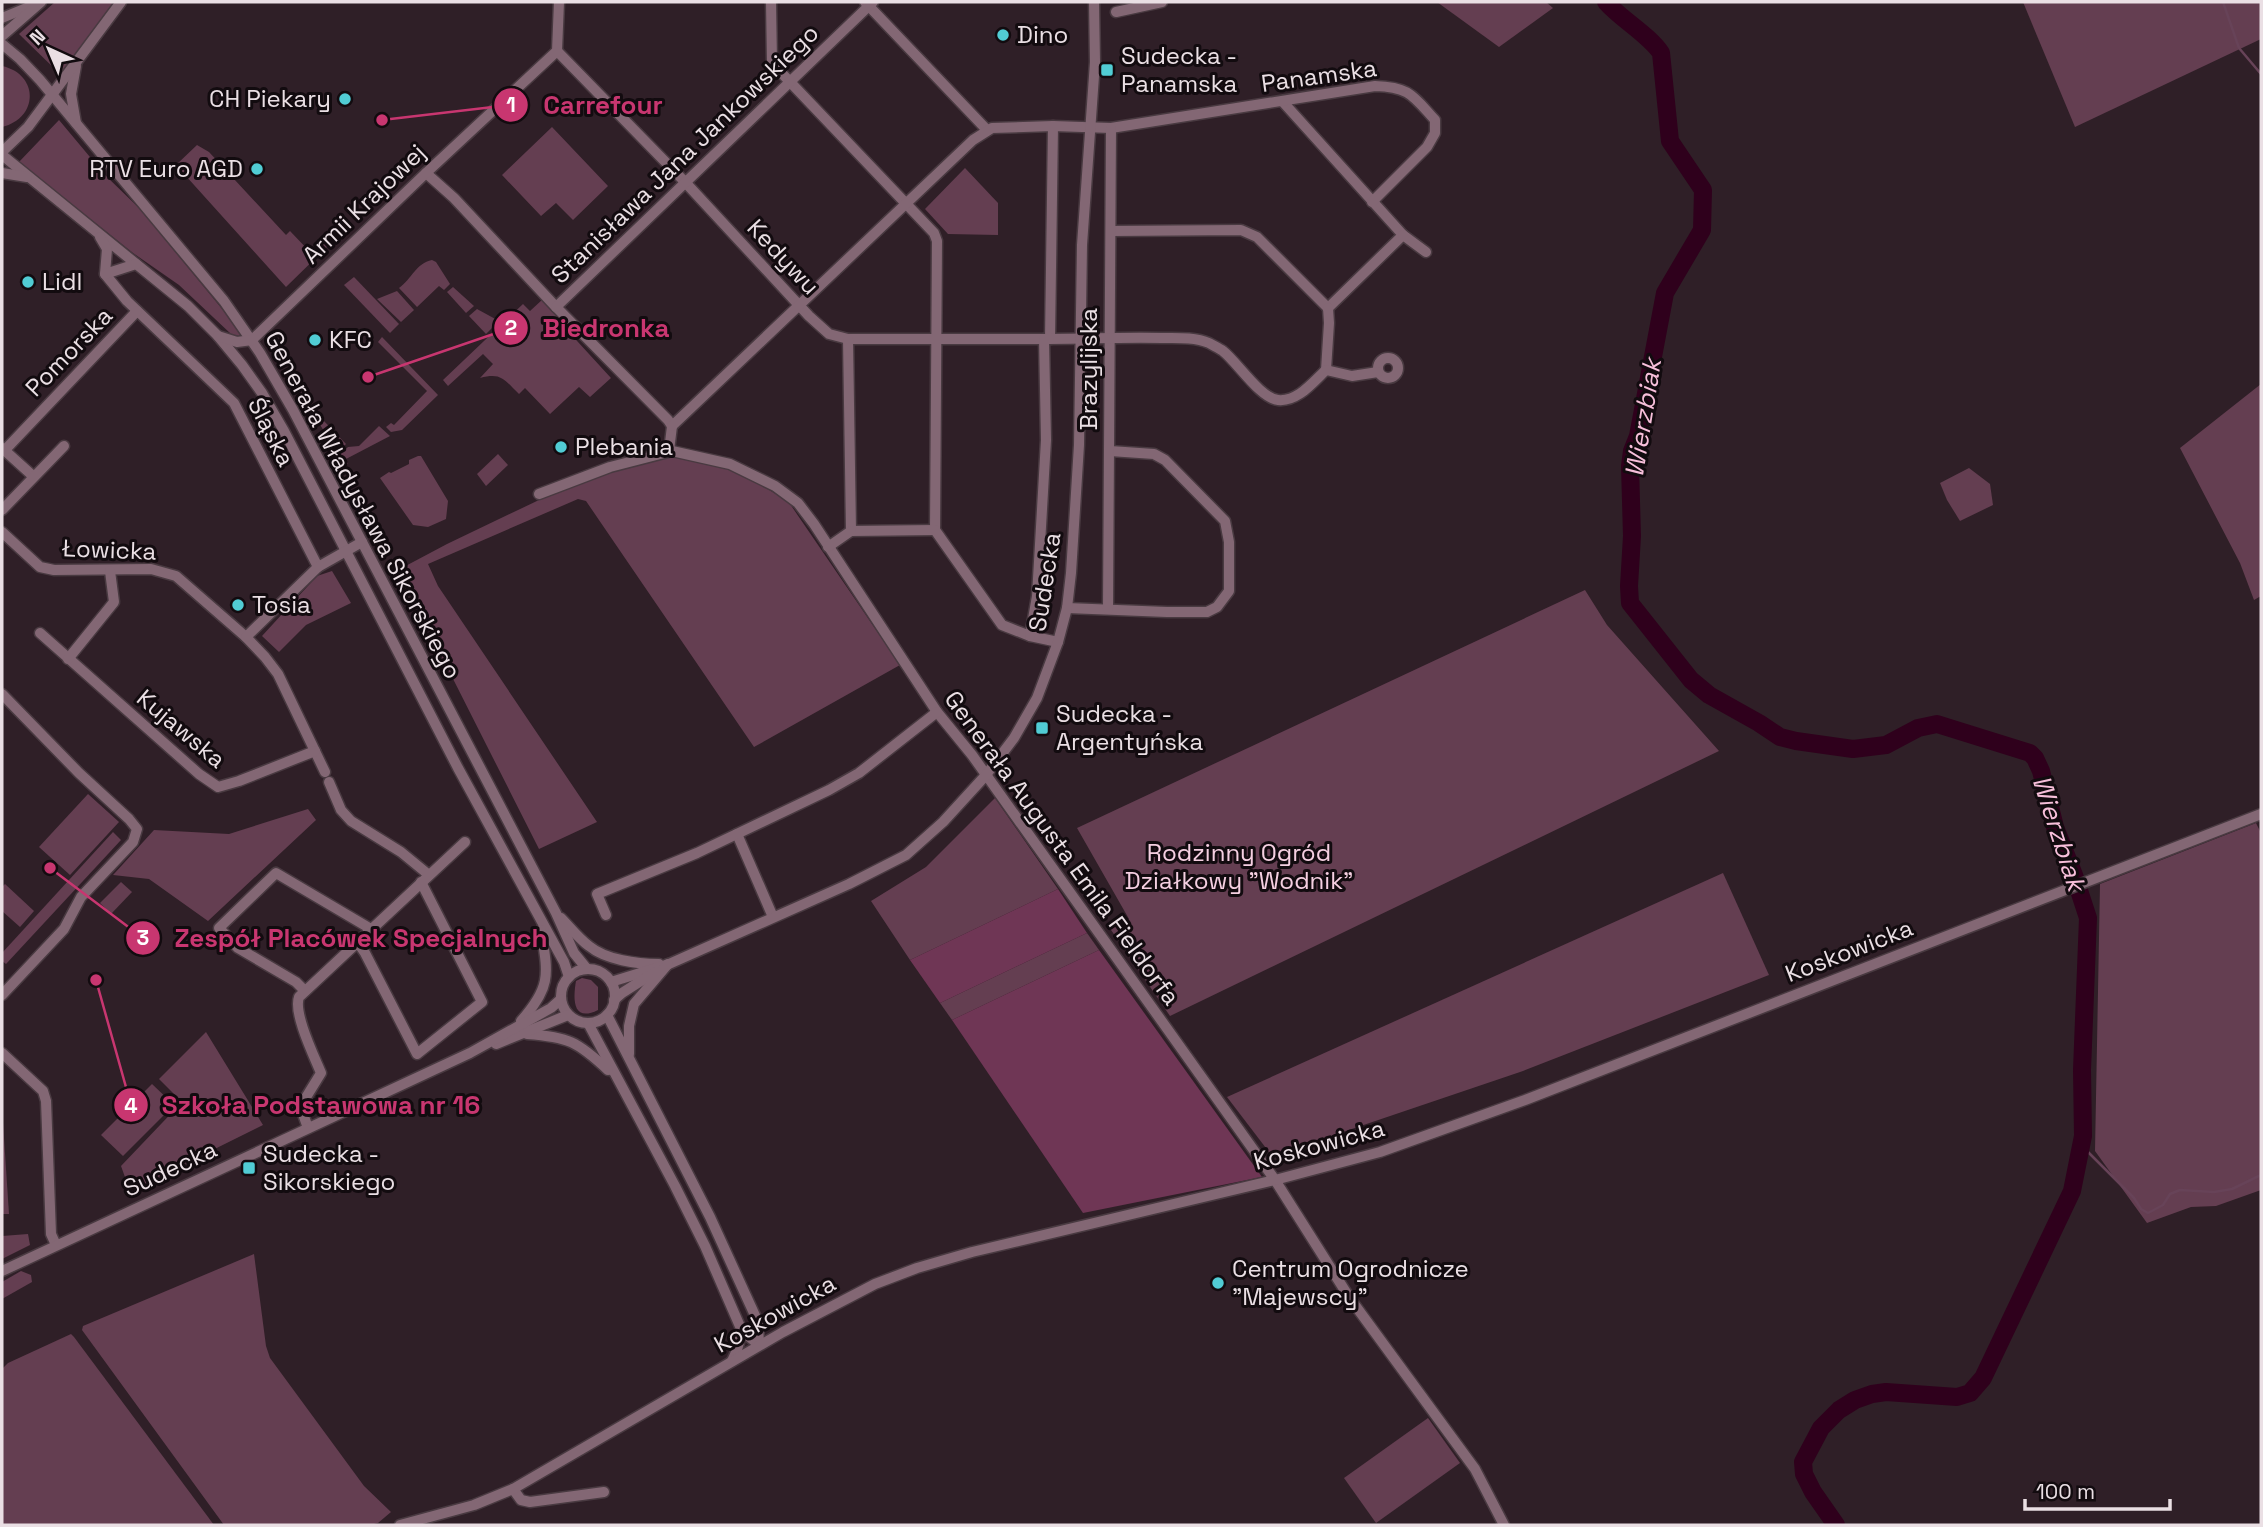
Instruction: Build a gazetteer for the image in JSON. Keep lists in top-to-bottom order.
{
  "streets": {
    "street": [
      "Panamska",
      "Stanisława Jana Jankowskiego",
      "Armii Krajowej",
      "Kedywu",
      "Pomorska",
      "Brazylijska",
      "Śląska",
      "Generała Władysława Sikorskiego",
      "Łowicka",
      "Sudecka",
      "Kujawska",
      "Generała Augusta Emila Fieldorfa",
      "Koskowicka"
    ]
  },
  "crossings": [
    ["Panamska", "Brazylijska"],
    ["Panamska", "Sudecka"],
    ["Stanisława Jana Jankowskiego", "Kedywu"],
    ["Armii Krajowej", "Kedywu"],
    ["Armii Krajowej", "Generała Władysława Sikorskiego"],
    ["Kedywu", "Brazylijska"],
    ["Kedywu", "Sudecka"],
    ["Pomorska", "Śląska"],
    ["Generała Władysława Sikorskiego", "Sudecka"],
    ["Łowicka", "Kujawska"],
    ["Sudecka", "Generała Augusta Emila Fieldorfa"],
    ["Generała Augusta Emila Fieldorfa", "Koskowicka"]
  ],
  "water": ["Wierzbiak"],
  "parks": ["Rodzinny Ogród Działkowy \"Wodnik\""],
  "places": {
    "other": [
      "Dino",
      "CH Piekary",
      "Carrefour",
      "RTV Euro AGD",
      "Lidl",
      "KFC",
      "Biedronka",
      "Plebania",
      "Tosia",
      "Zespół Placówek Specjalnych",
      "Szkoła Podstawowa nr 16",
      "Centrum Ogrodnicze \"Majewscy\""
    ],
    "transit": ["Sudecka - Panamska", "Sudecka - Argentyńska", "Sudecka - Sikorskiego"]
  },
  "scale_bar": "100 m",
  "north": "top left"
}
